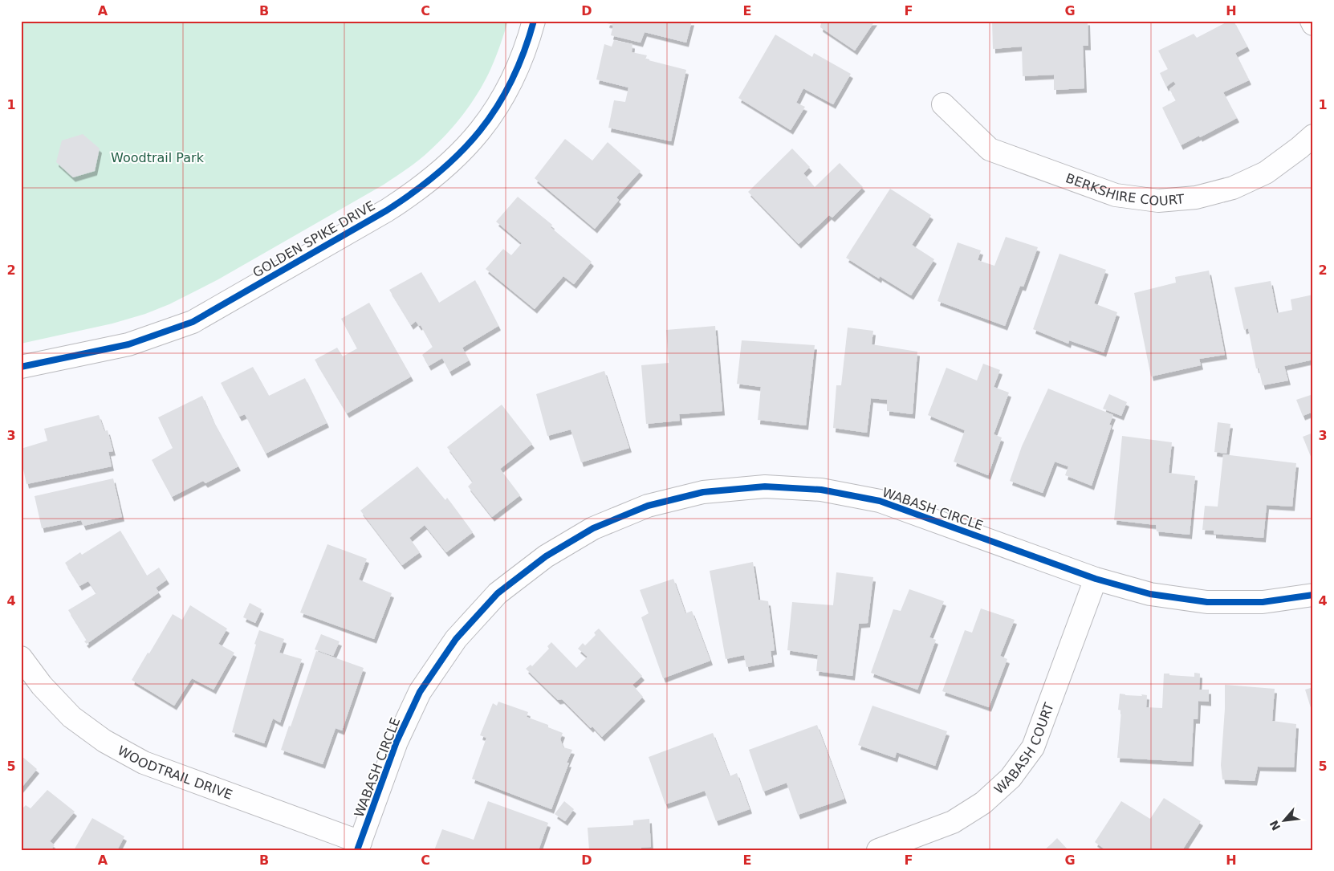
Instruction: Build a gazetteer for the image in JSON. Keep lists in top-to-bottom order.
{
  "streets": {
    "street": [
      "BERKSHIRE COURT",
      "GOLDEN SPIKE DRIVE",
      "WABASH CIRCLE",
      "WABASH COURT",
      "WOODTRAIL DRIVE"
    ]
  },
  "crossings": [
    ["WABASH CIRCLE", "WABASH COURT"],
    ["WABASH CIRCLE", "WOODTRAIL DRIVE"]
  ],
  "parks": ["Woodtrail Park"],
  "north": "bottom left",
  "grid": {
    "columns": [
      "A",
      "B",
      "C",
      "D",
      "E",
      "F",
      "G",
      "H"
    ],
    "rows": [
      "1",
      "2",
      "3",
      "4",
      "5"
    ]
  }
}
